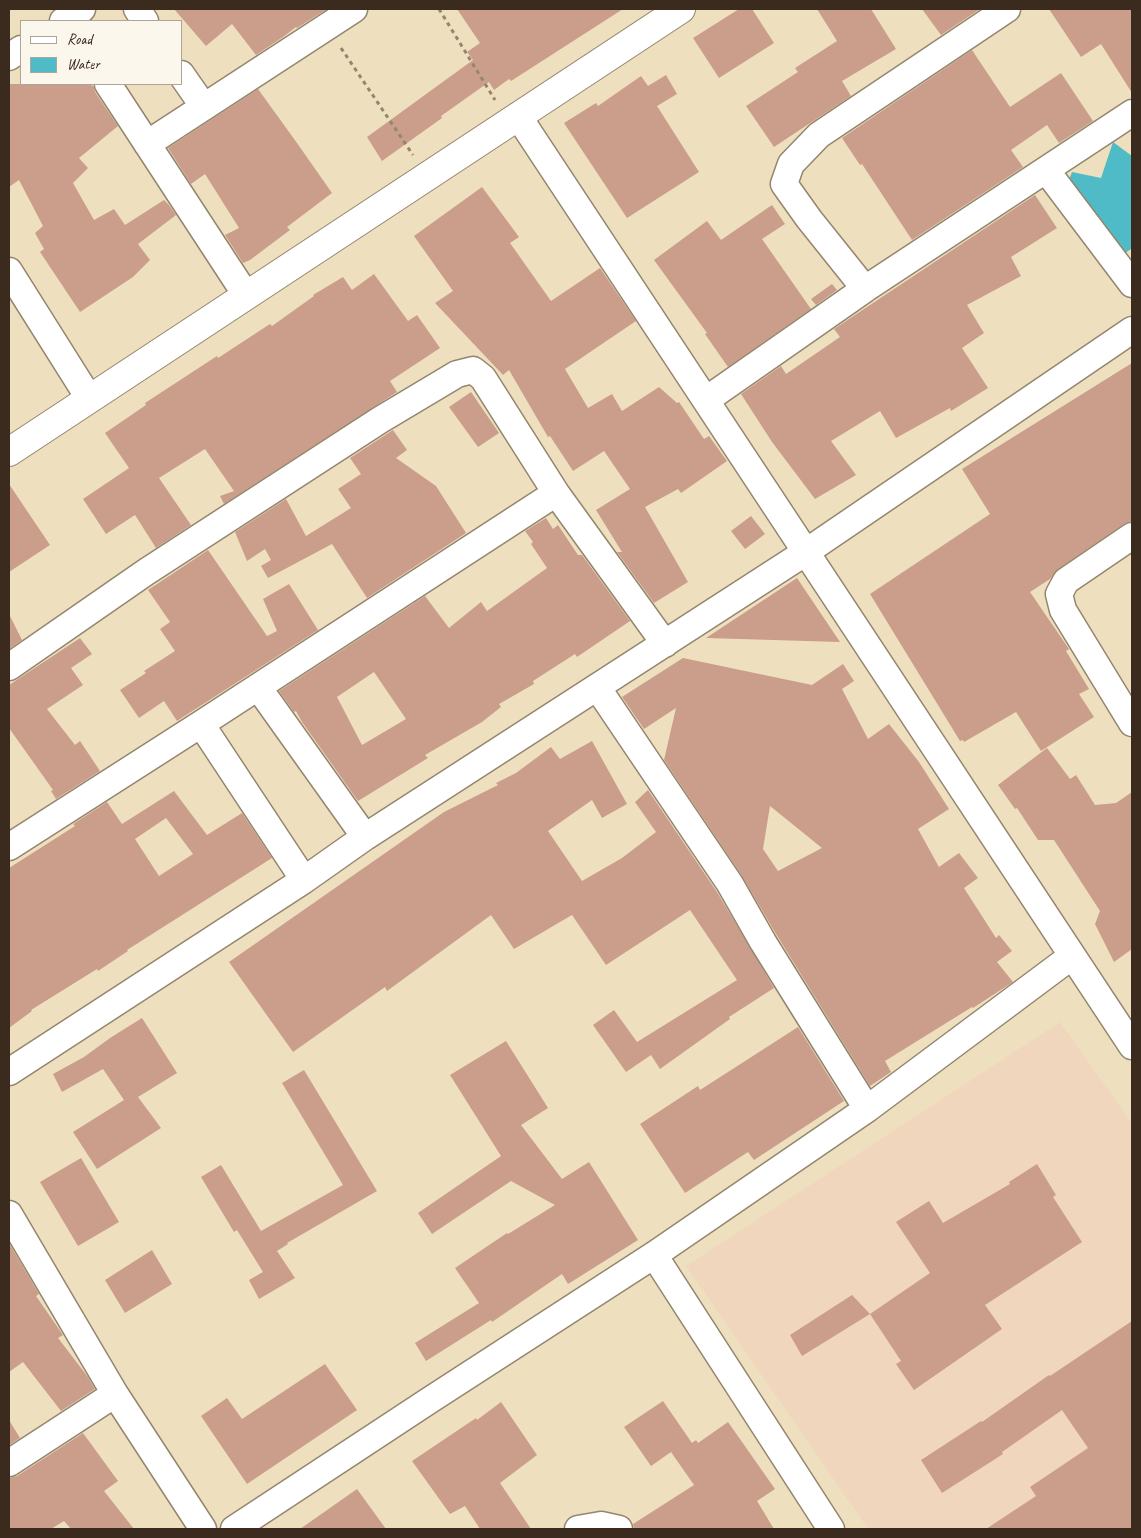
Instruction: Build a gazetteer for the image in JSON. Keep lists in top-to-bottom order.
{
  "legend": ["Road", "Water"]
}
